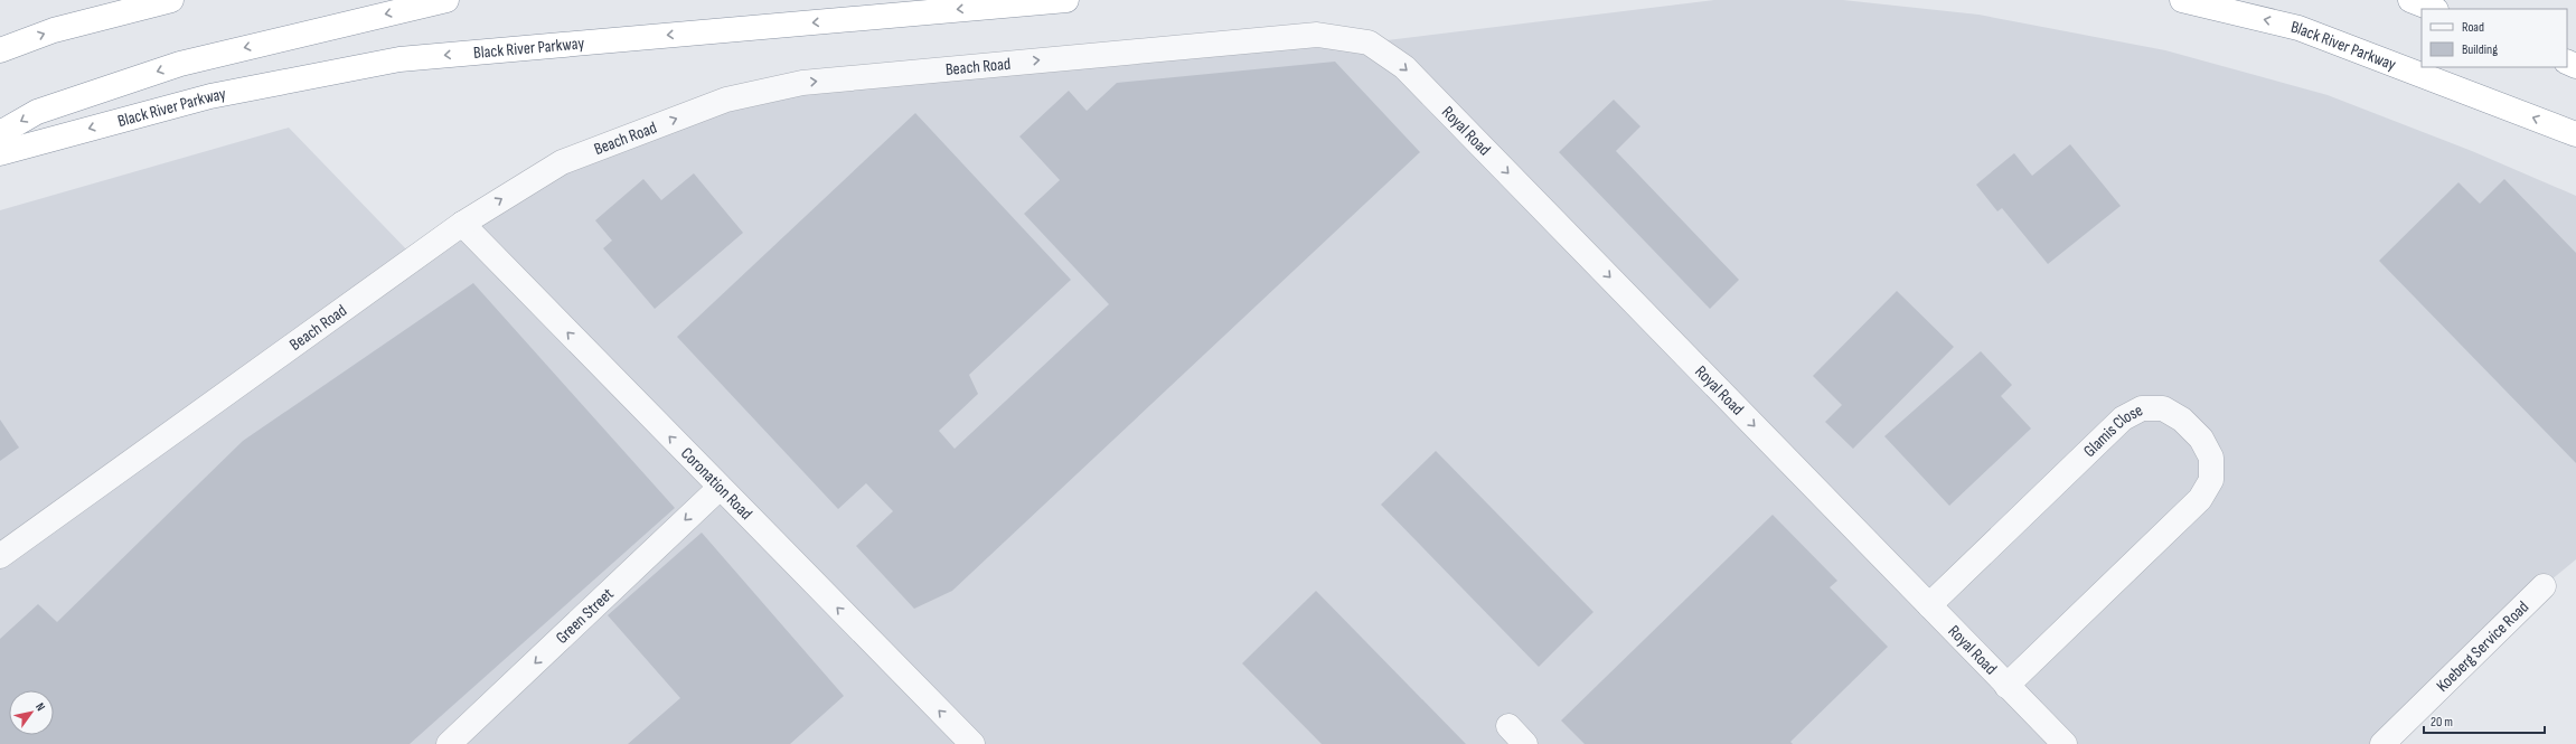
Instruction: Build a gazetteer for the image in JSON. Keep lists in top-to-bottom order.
{
  "streets": {
    "highway": ["Black River Parkway"],
    "street": [
      "Beach Road",
      "Royal Road",
      "Glamis Close",
      "Coronation Road",
      "Green Street",
      "Koeberg Service Road"
    ]
  },
  "crossings": [
    ["Beach Road", "Royal Road"],
    ["Beach Road", "Coronation Road"],
    ["Royal Road", "Glamis Close"],
    ["Coronation Road", "Green Street"]
  ],
  "one_way": [
    "Beach Road",
    "Royal Road",
    "Coronation Road",
    "Green Street"
  ],
  "legend": ["Road", "Building"],
  "scale_bar": "20 m",
  "north": "top right"
}
